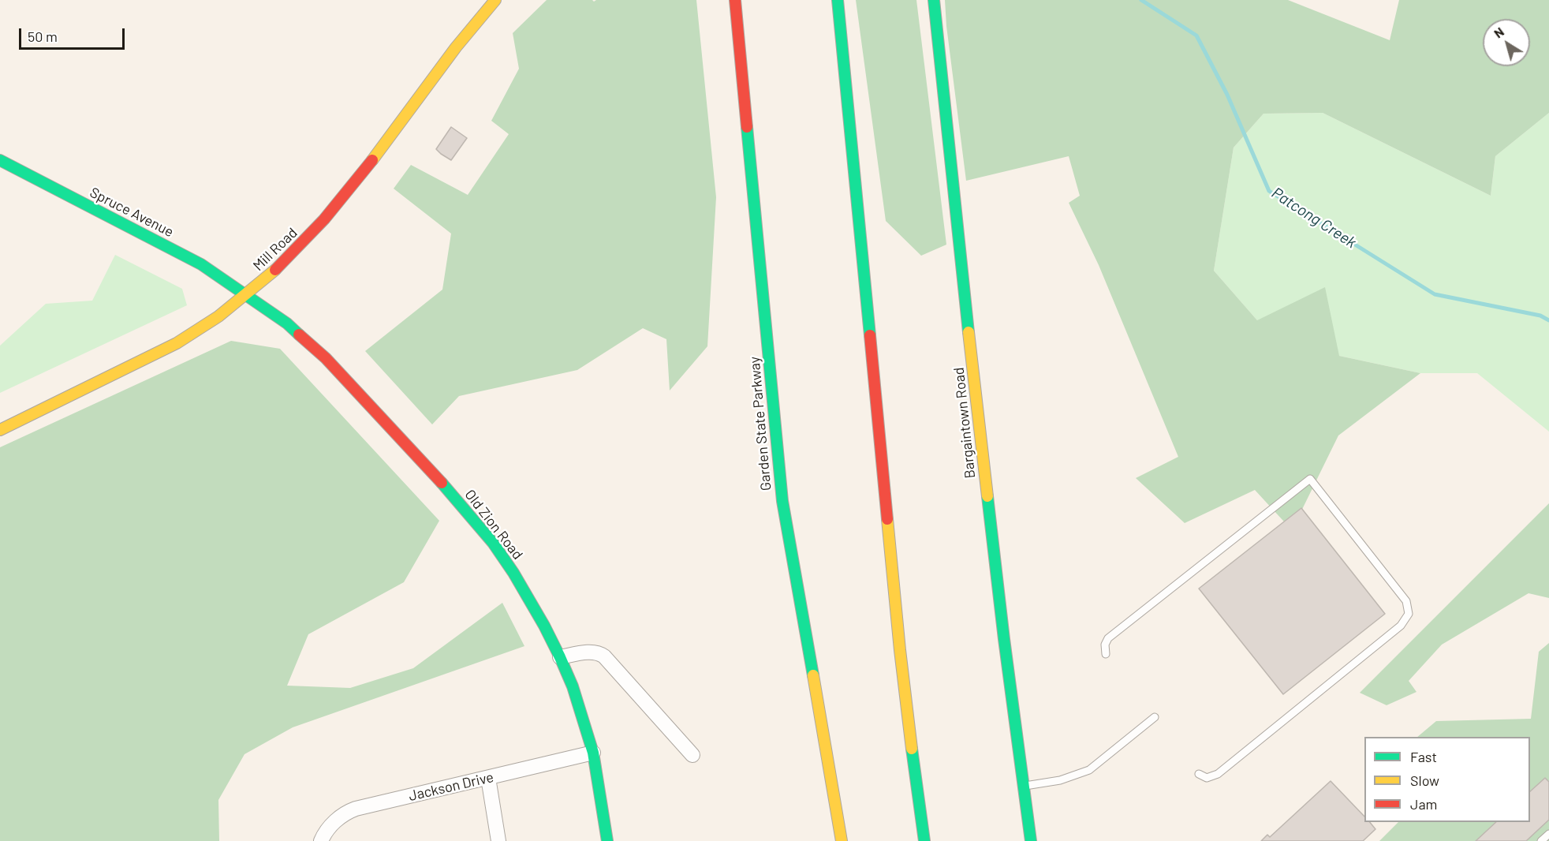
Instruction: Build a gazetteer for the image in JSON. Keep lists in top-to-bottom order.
{
  "streets": {
    "main road": [
      "Spruce Avenue",
      "Mill Road",
      "Bargaintown Road",
      "Garden State Parkway",
      "Old Zion Road"
    ],
    "street": ["Jackson Drive"]
  },
  "crossings": [
    ["Spruce Avenue", "Mill Road"],
    ["Spruce Avenue", "Old Zion Road"],
    ["Mill Road", "Old Zion Road"],
    ["Old Zion Road", "Jackson Drive"]
  ],
  "water": ["Patcong Creek"],
  "legend": ["Fast", "Slow", "Jam"],
  "scale_bar": "50 m",
  "north": "top left"
}
